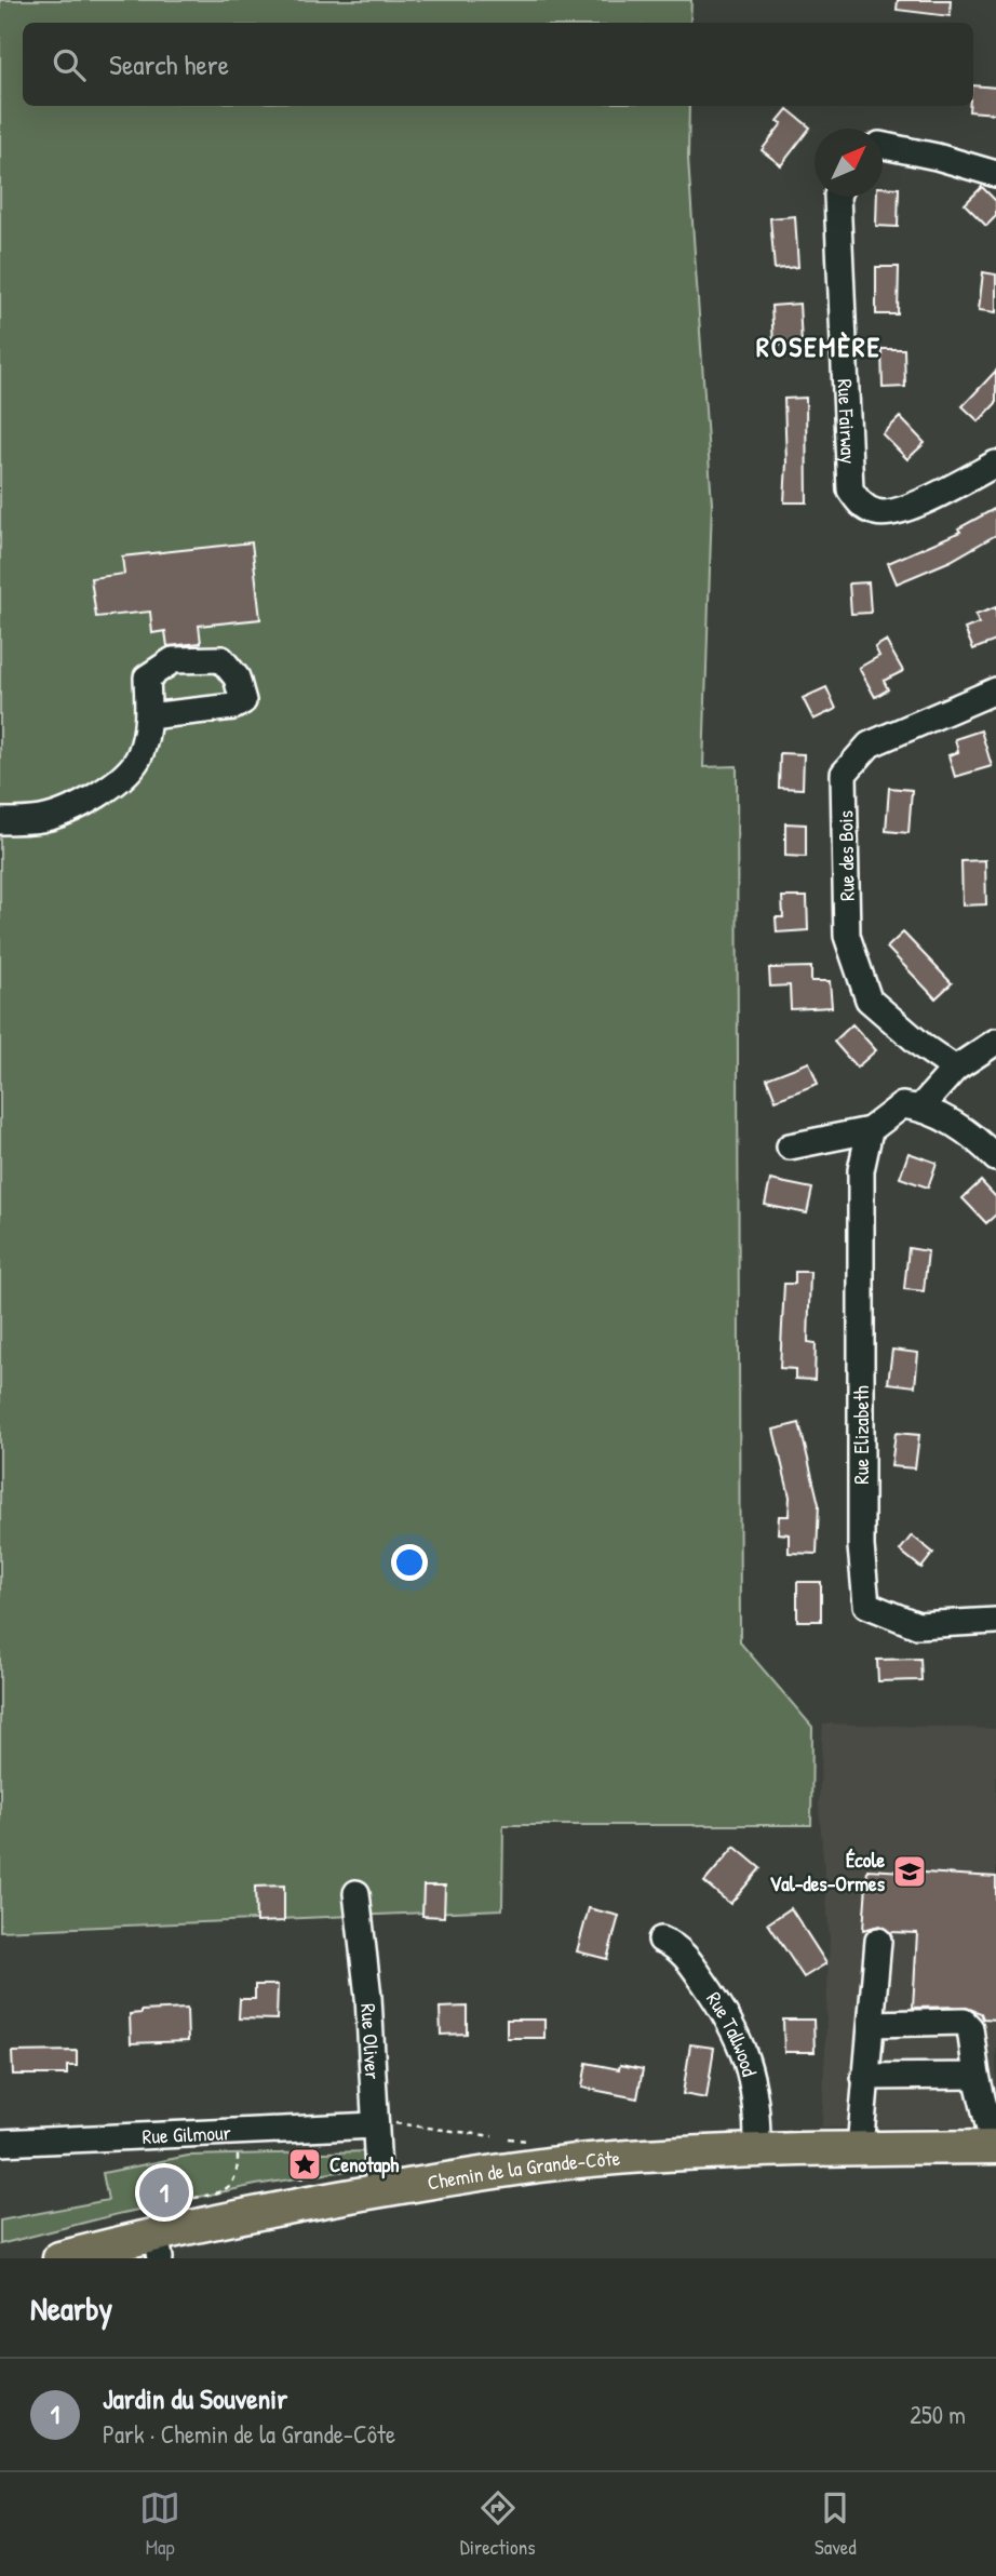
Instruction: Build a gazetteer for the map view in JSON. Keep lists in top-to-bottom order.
{
  "streets": {
    "main road": ["Chemin de la Grande-Côte"],
    "street": [
      "Rue Fairway",
      "Rue des Bois",
      "Rue Elizabeth",
      "Rue Tallwood",
      "Rue Oliver",
      "Rue Gilmour"
    ]
  },
  "crossings": [
    ["Rue Tallwood", "Chemin de la Grande-Côte"],
    ["Rue Oliver", "Rue Gilmour"],
    ["Rue Oliver", "Chemin de la Grande-Côte"]
  ],
  "districts": ["ROSEMÈRE"],
  "places": {
    "school or university": ["École Val-des-Ormes"],
    "place": ["Cenotaph"]
  },
  "north": "top right",
  "page": {
    "search": "Search here",
    "pins": "1",
    "heading": "Nearby",
    "list": [
      {
        "mark": "1",
        "name": "Jardin du Souvenir",
        "note": "Park · Chemin de la Grande-Côte",
        "value": "250 m"
      }
    ],
    "nav": ["Map", "Directions", "Saved"]
  }
}
